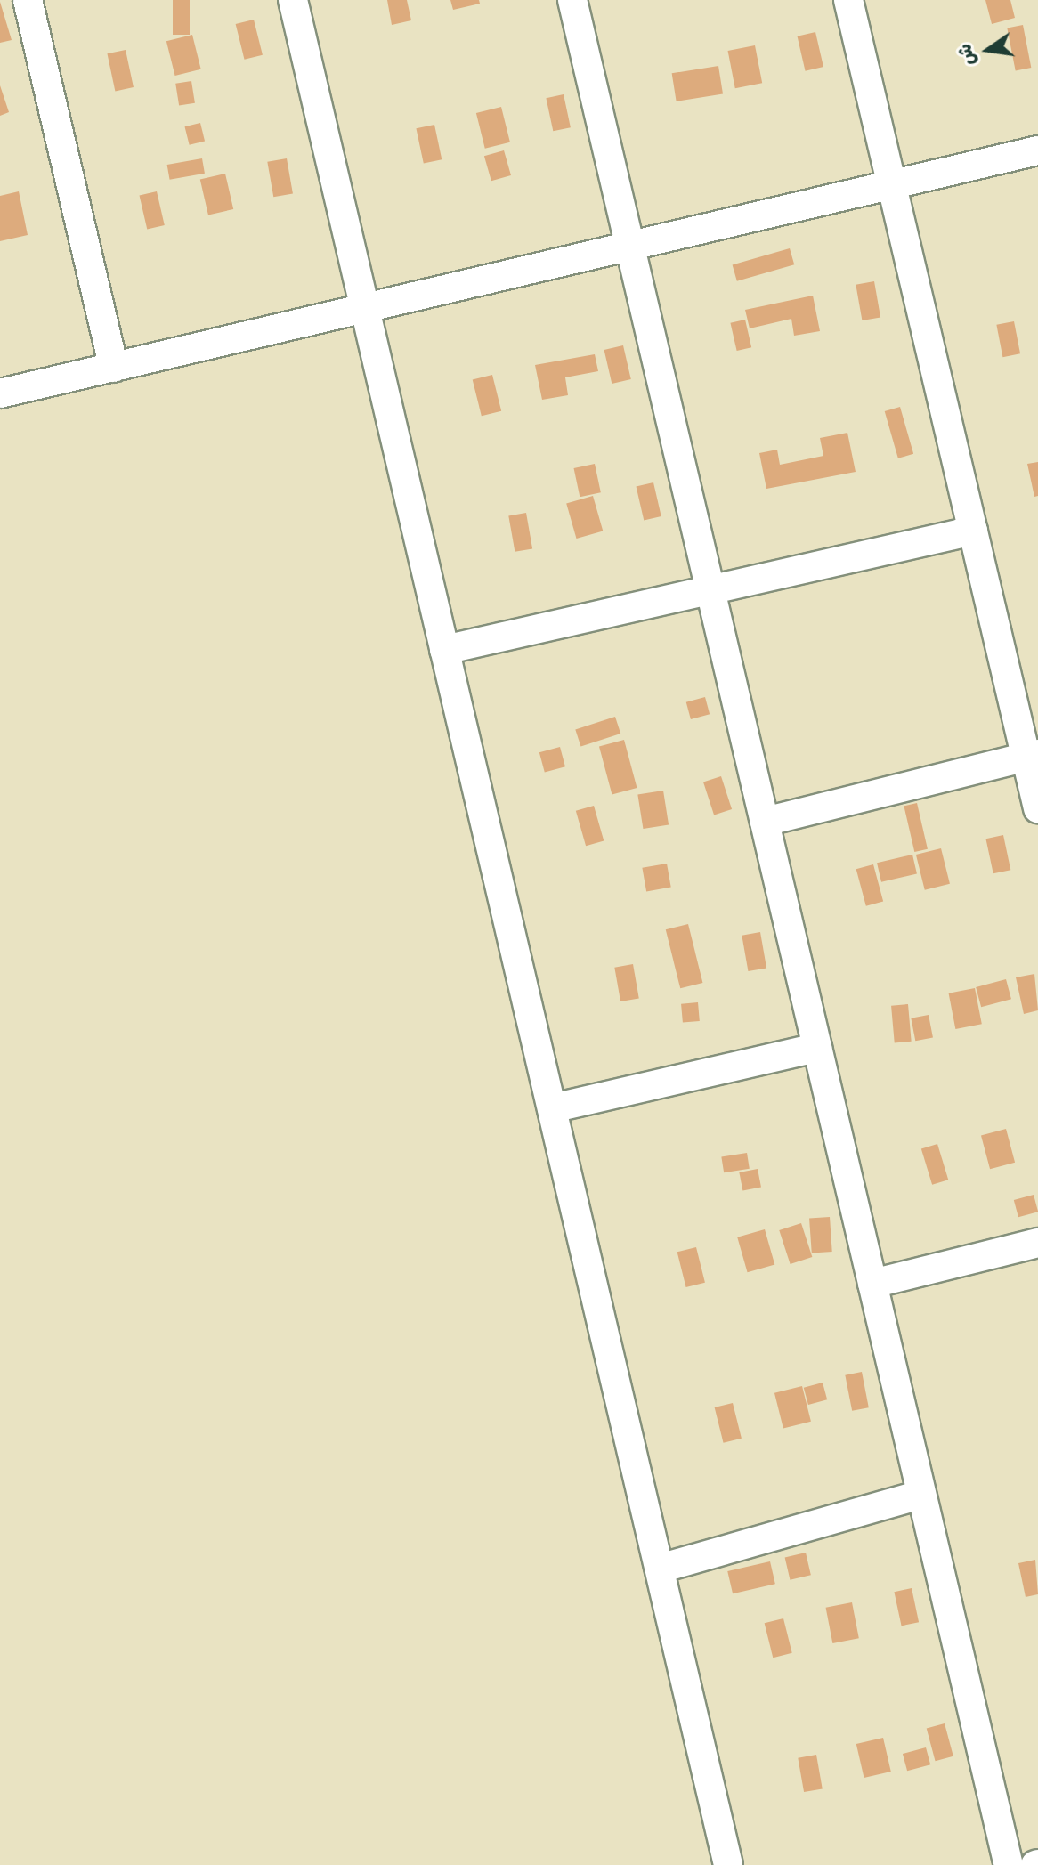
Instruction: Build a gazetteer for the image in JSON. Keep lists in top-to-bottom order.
{
  "north": "left"
}
